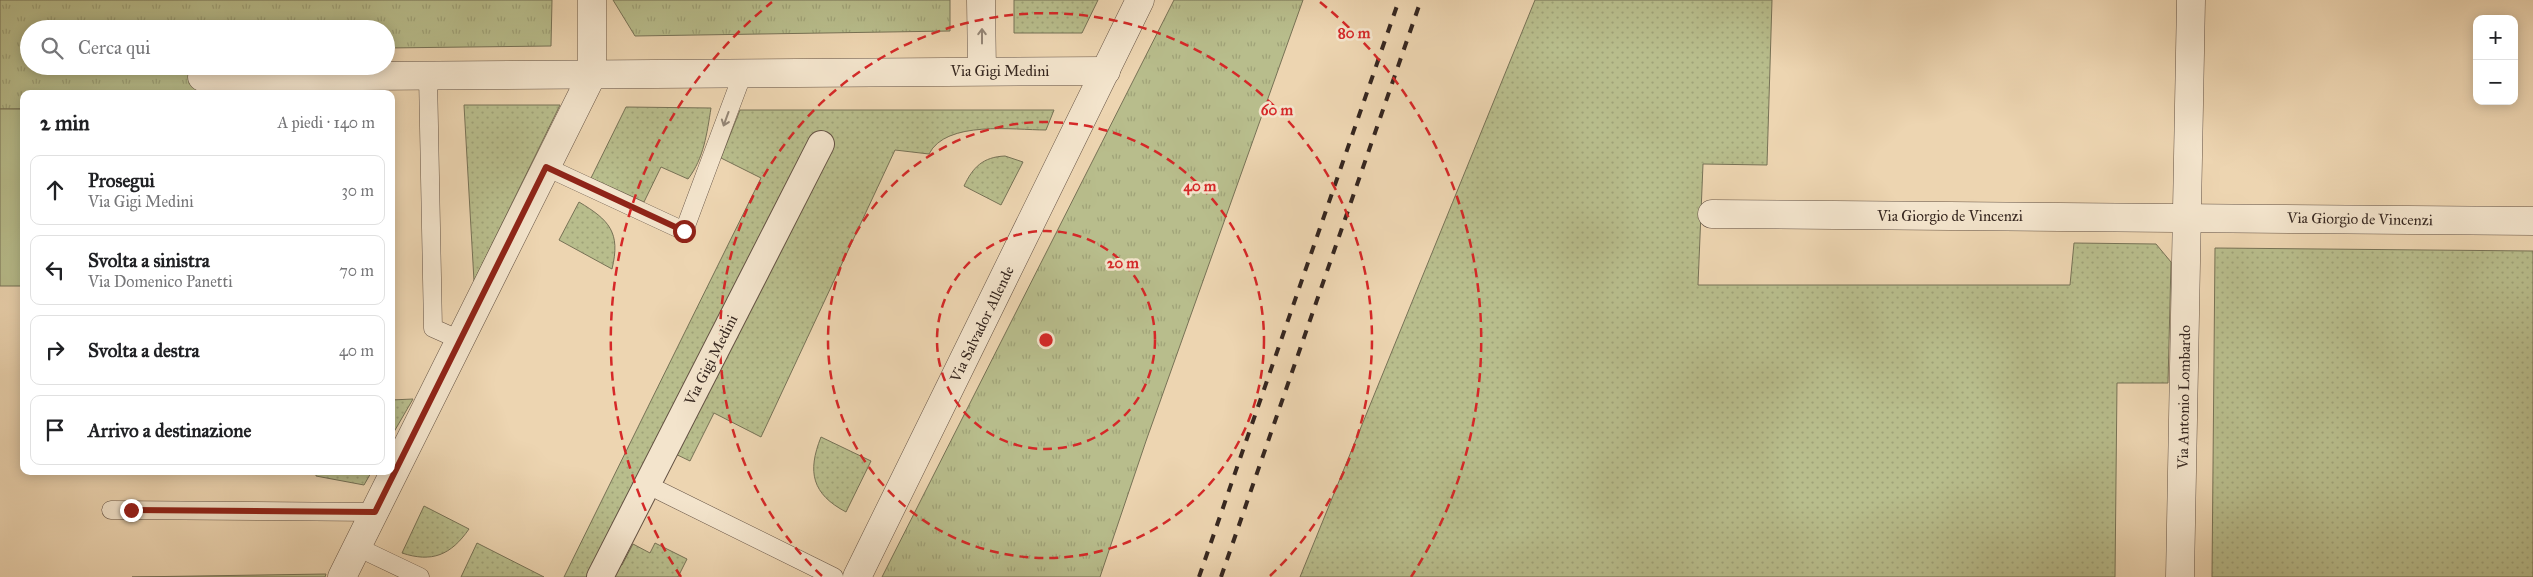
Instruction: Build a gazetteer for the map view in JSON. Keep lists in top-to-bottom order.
{
  "streets": {
    "street": [
      "Via Gigi Medini",
      "Via Giorgio de Vincenzi",
      "Via Salvador Allende",
      "Via Antonio Lombardo"
    ]
  },
  "crossings": [
    ["Via Gigi Medini", "Via Salvador Allende"],
    ["Via Giorgio de Vincenzi", "Via Antonio Lombardo"]
  ],
  "page": {
    "map_buttons": ["+", "−"],
    "search": "Cerca qui",
    "heading": ["2 min", "A piedi · 140 m"],
    "list": [
      ["Prosegui", "Via Gigi Medini", "30 m"],
      ["Svolta a sinistra", "Via Domenico Panetti", "70 m"],
      ["Svolta a destra", "40 m"],
      "Arrivo a destinazione"
    ]
  },
  "rings": [
    "80 m",
    "60 m",
    "40 m",
    "20 m"
  ]
}
